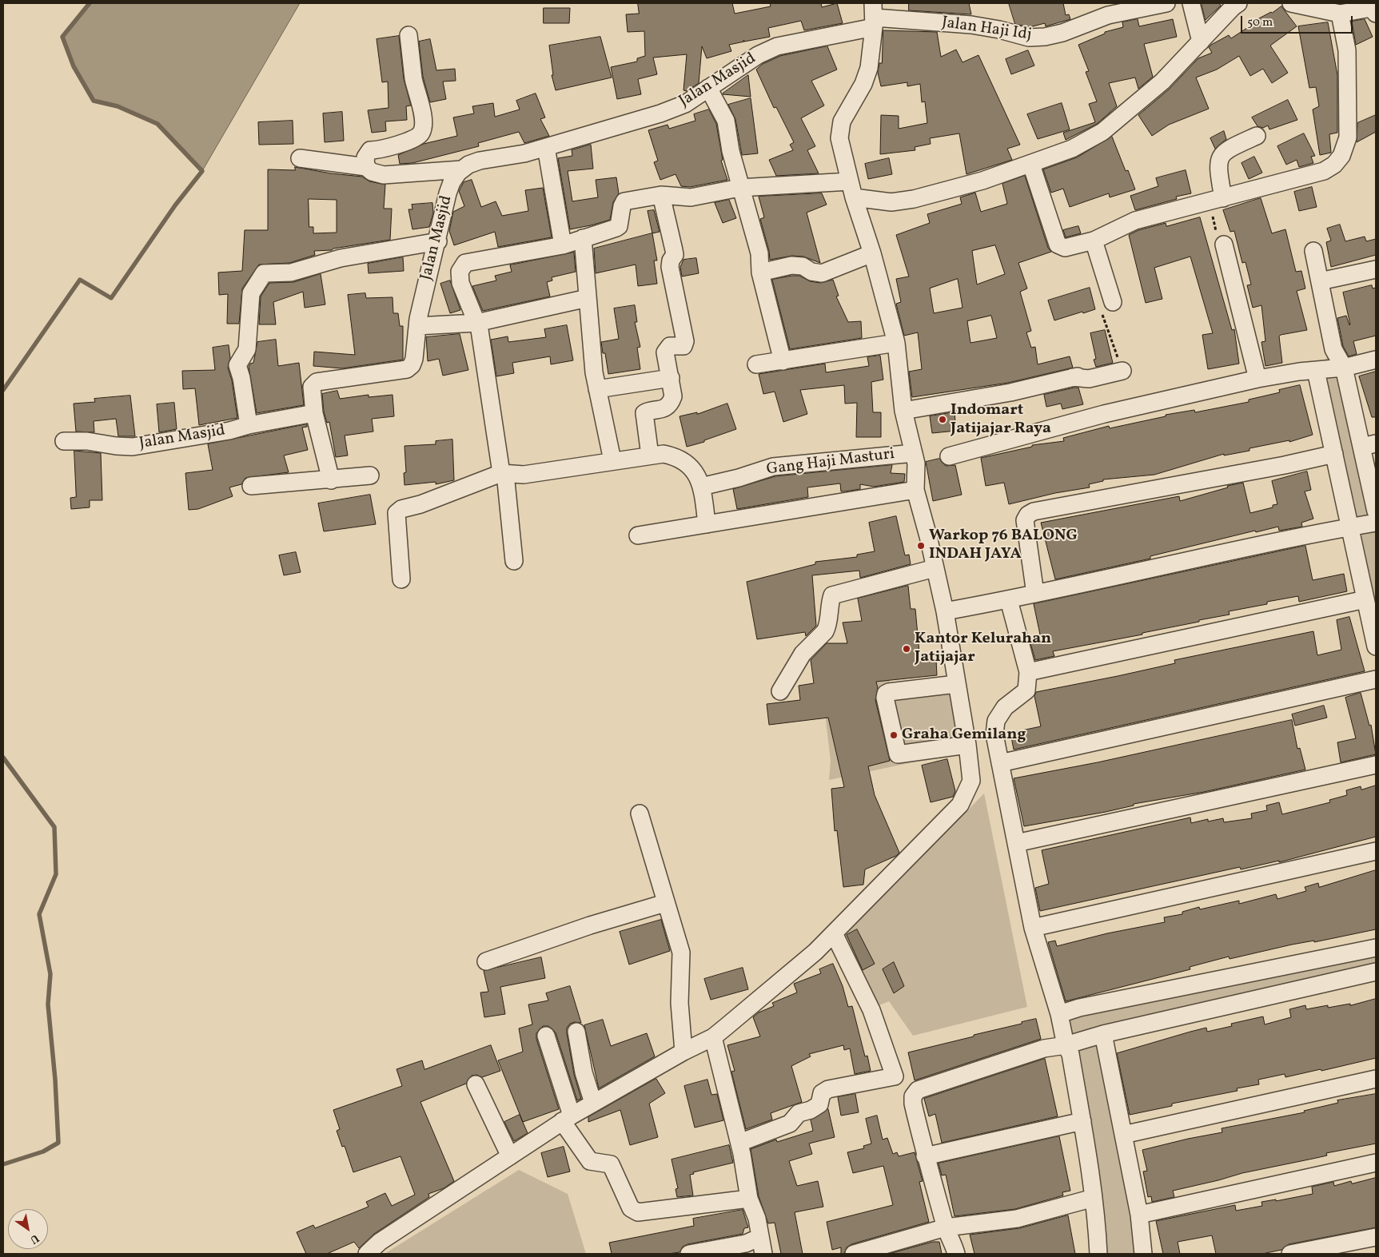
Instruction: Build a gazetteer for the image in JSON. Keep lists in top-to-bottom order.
{
  "streets": {
    "street": ["Jalan Haji Idj", "Jalan Masjid", "Gang Haji Masturi"]
  },
  "crossings": [
    ["Jalan Haji Idj", "Jalan Masjid"]
  ],
  "places": [
    "Indomart Jatijajar Raya",
    "Warkop 76 BALONG INDAH JAYA",
    "Kantor Kelurahan Jatijajar",
    "Graha Gemilang"
  ],
  "scale_bar": "50 m",
  "north": "bottom right"
}
